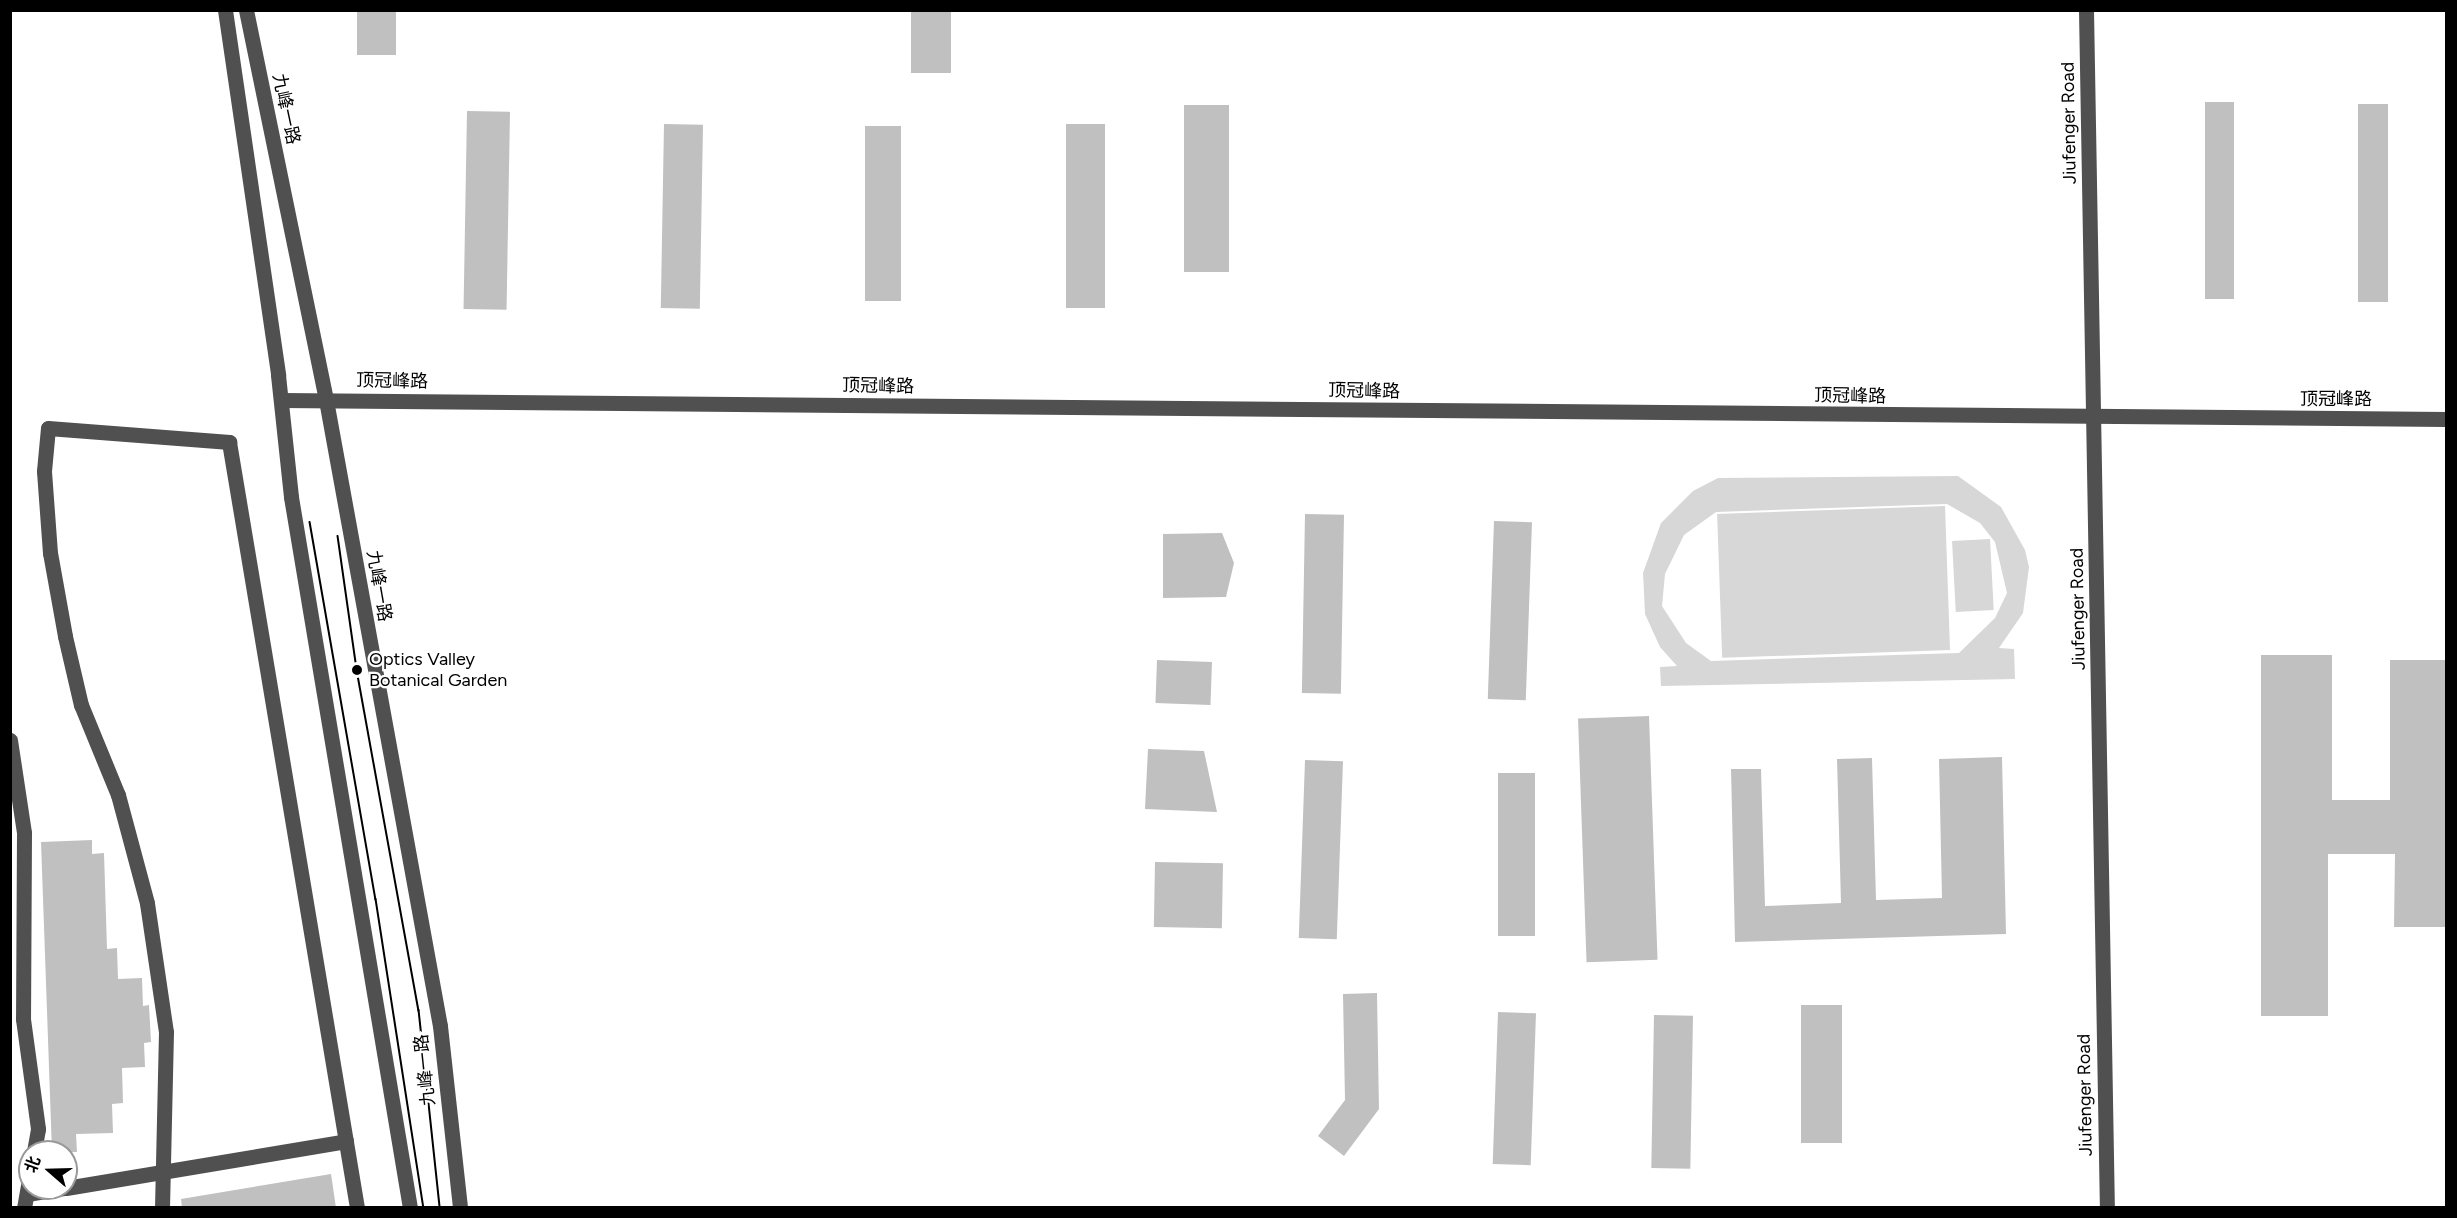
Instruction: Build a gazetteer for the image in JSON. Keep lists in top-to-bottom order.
{
  "streets": {
    "street": ["九峰一路", "Jiufenger Road", "顶冠峰路"]
  },
  "crossings": [
    ["九峰一路", "顶冠峰路"],
    ["Jiufenger Road", "顶冠峰路"]
  ],
  "places": ["Optics Valley Botanical Garden"],
  "north": "left"
}
